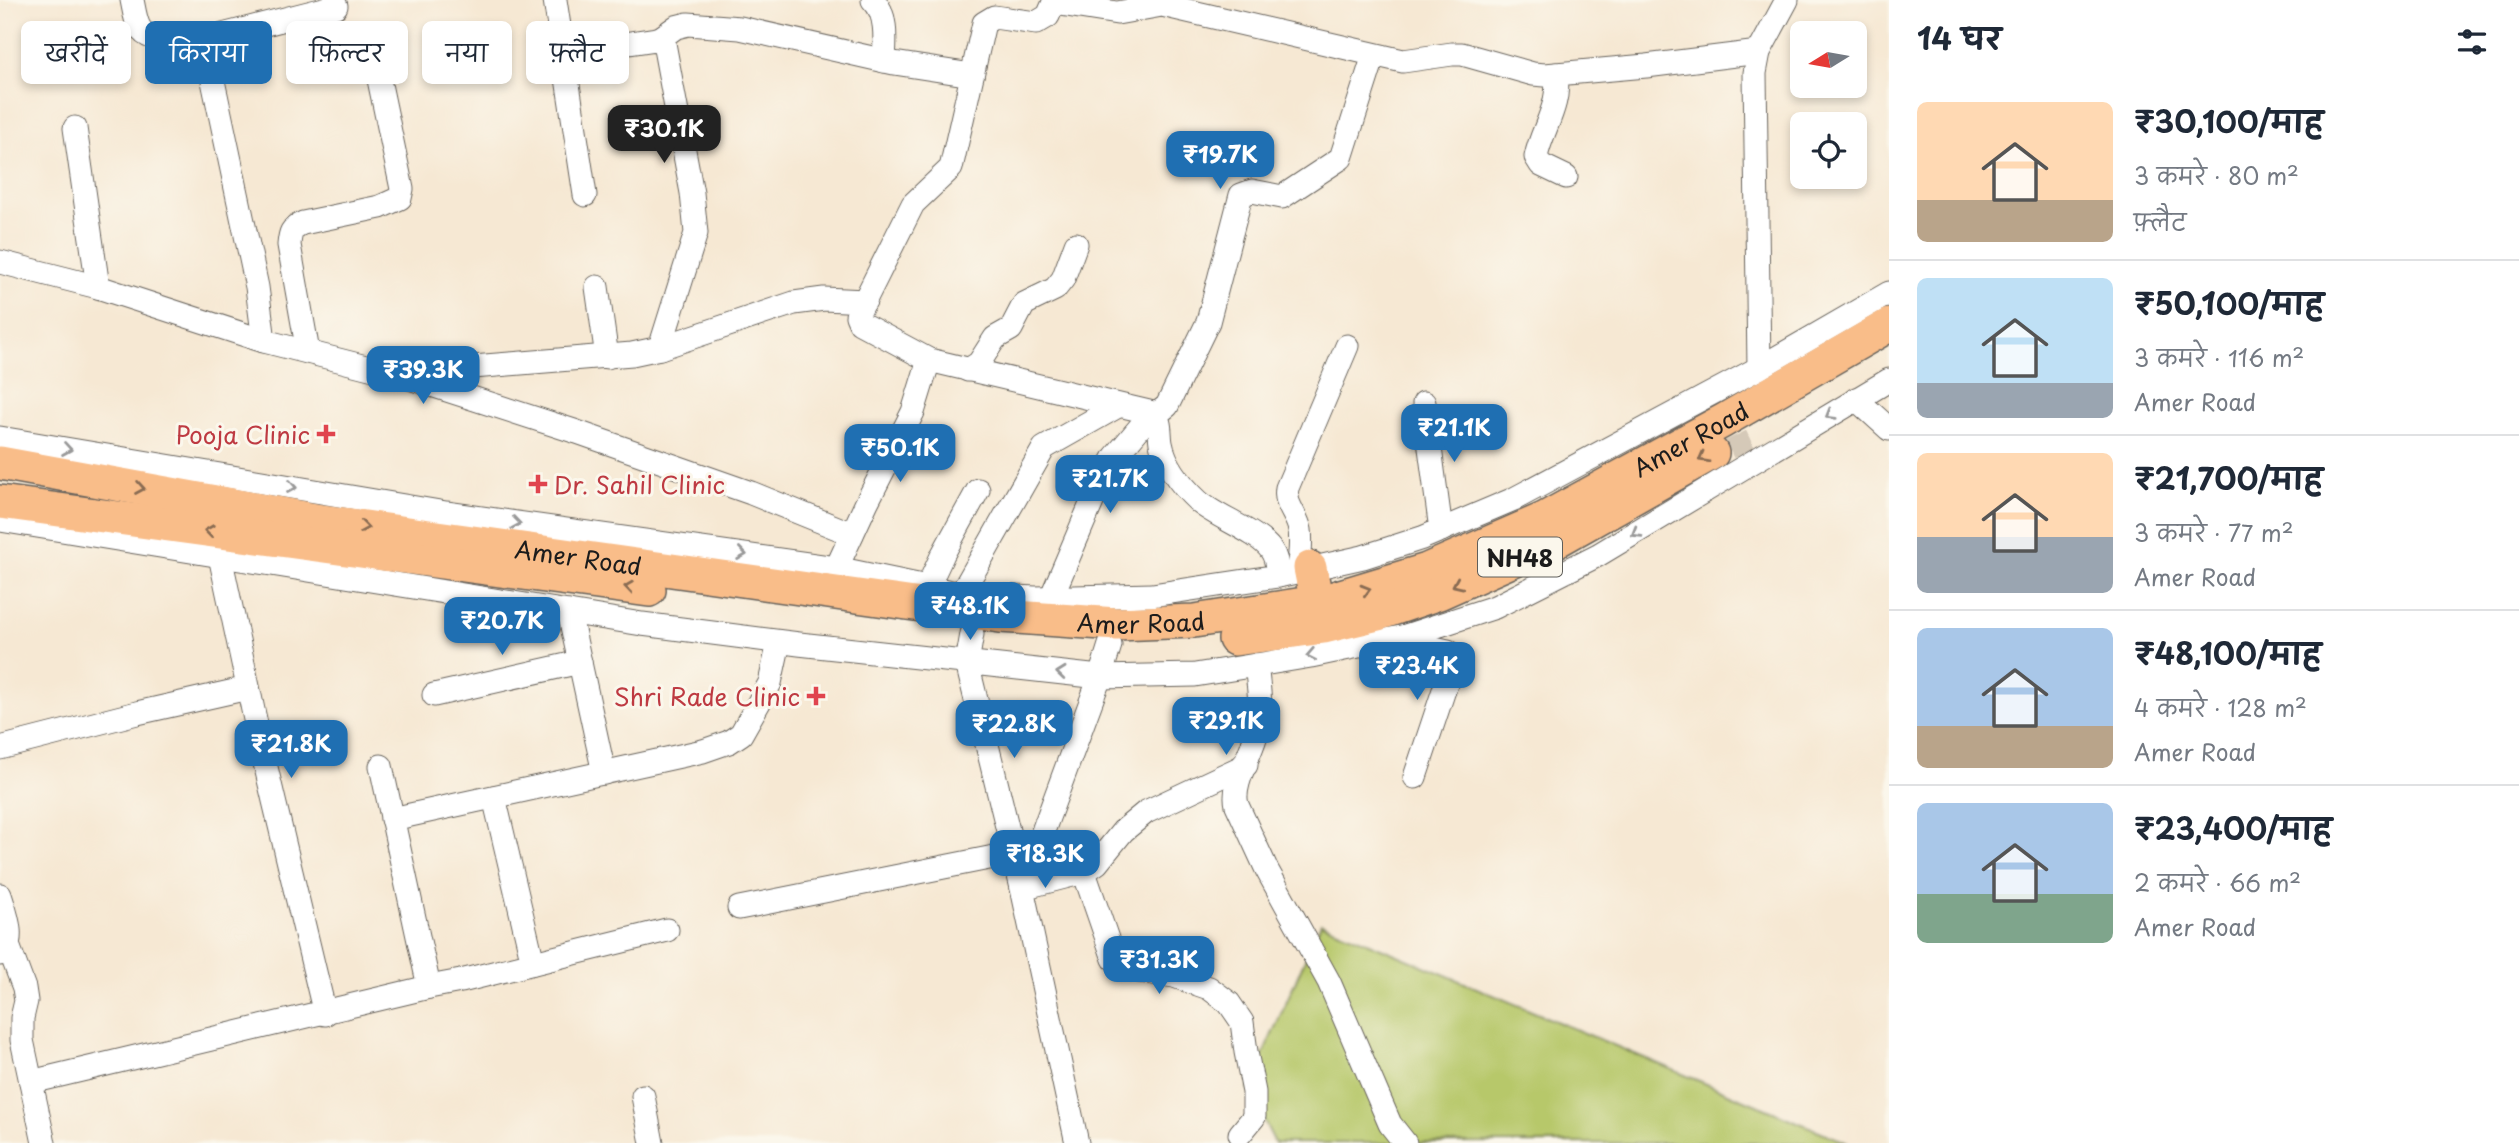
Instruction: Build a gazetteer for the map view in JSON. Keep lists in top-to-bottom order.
{
  "streets": {
    "highway": ["Amer Road", "NH48"]
  },
  "places": {
    "health": ["Pooja Clinic", "Dr. Sahil Clinic", "Shri Rade Clinic"]
  },
  "north": "left",
  "page": {
    "heading": "14 घर",
    "chip": [
      "खरीदें",
      "किराया",
      "फ़िल्टर",
      "नया",
      "फ़्लैट"
    ],
    "list": [
      {
        "name": "₹30,100/माह",
        "note": "3 कमरे · 80 m² · फ़्लैट"
      },
      {
        "name": "₹50,100/माह",
        "note": "3 कमरे · 116 m² · Amer Road"
      },
      {
        "name": "₹21,700/माह",
        "note": "3 कमरे · 77 m² · Amer Road"
      },
      {
        "name": "₹48,100/माह",
        "note": "4 कमरे · 128 m² · Amer Road"
      },
      {
        "name": "₹23,400/माह",
        "note": "2 कमरे · 66 m² · Amer Road"
      }
    ],
    "price": [
      "₹30.1K",
      "₹19.7K",
      "₹39.3K",
      "₹21.1K",
      "₹50.1K",
      "₹21.7K",
      "₹48.1K",
      "₹20.7K",
      "₹23.4K",
      "₹29.1K",
      "₹22.8K",
      "₹21.8K",
      "₹18.3K",
      "₹31.3K"
    ]
  }
}
